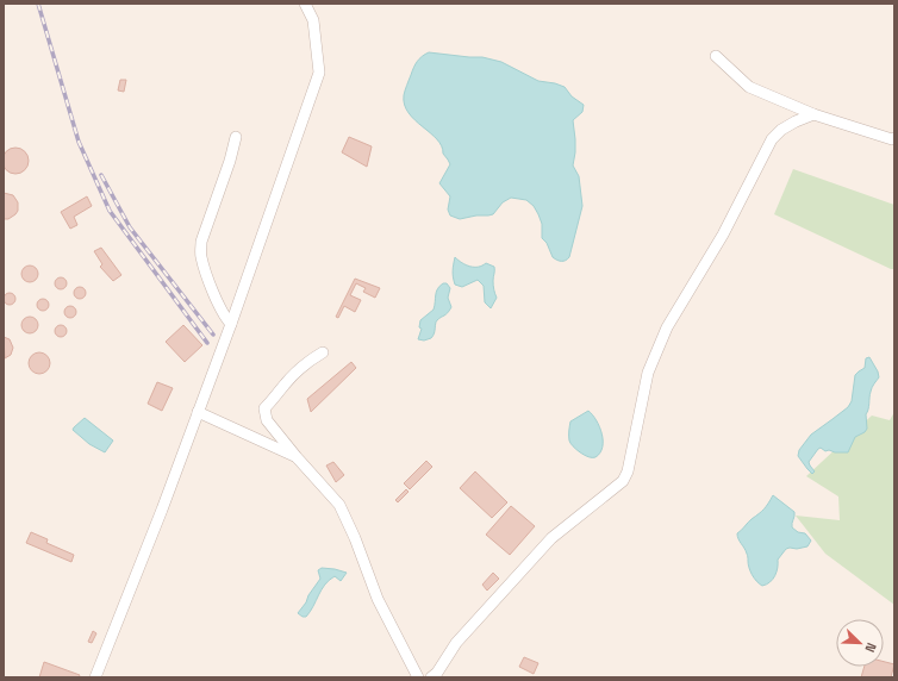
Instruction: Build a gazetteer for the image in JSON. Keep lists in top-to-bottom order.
{
  "north": "bottom right"
}
